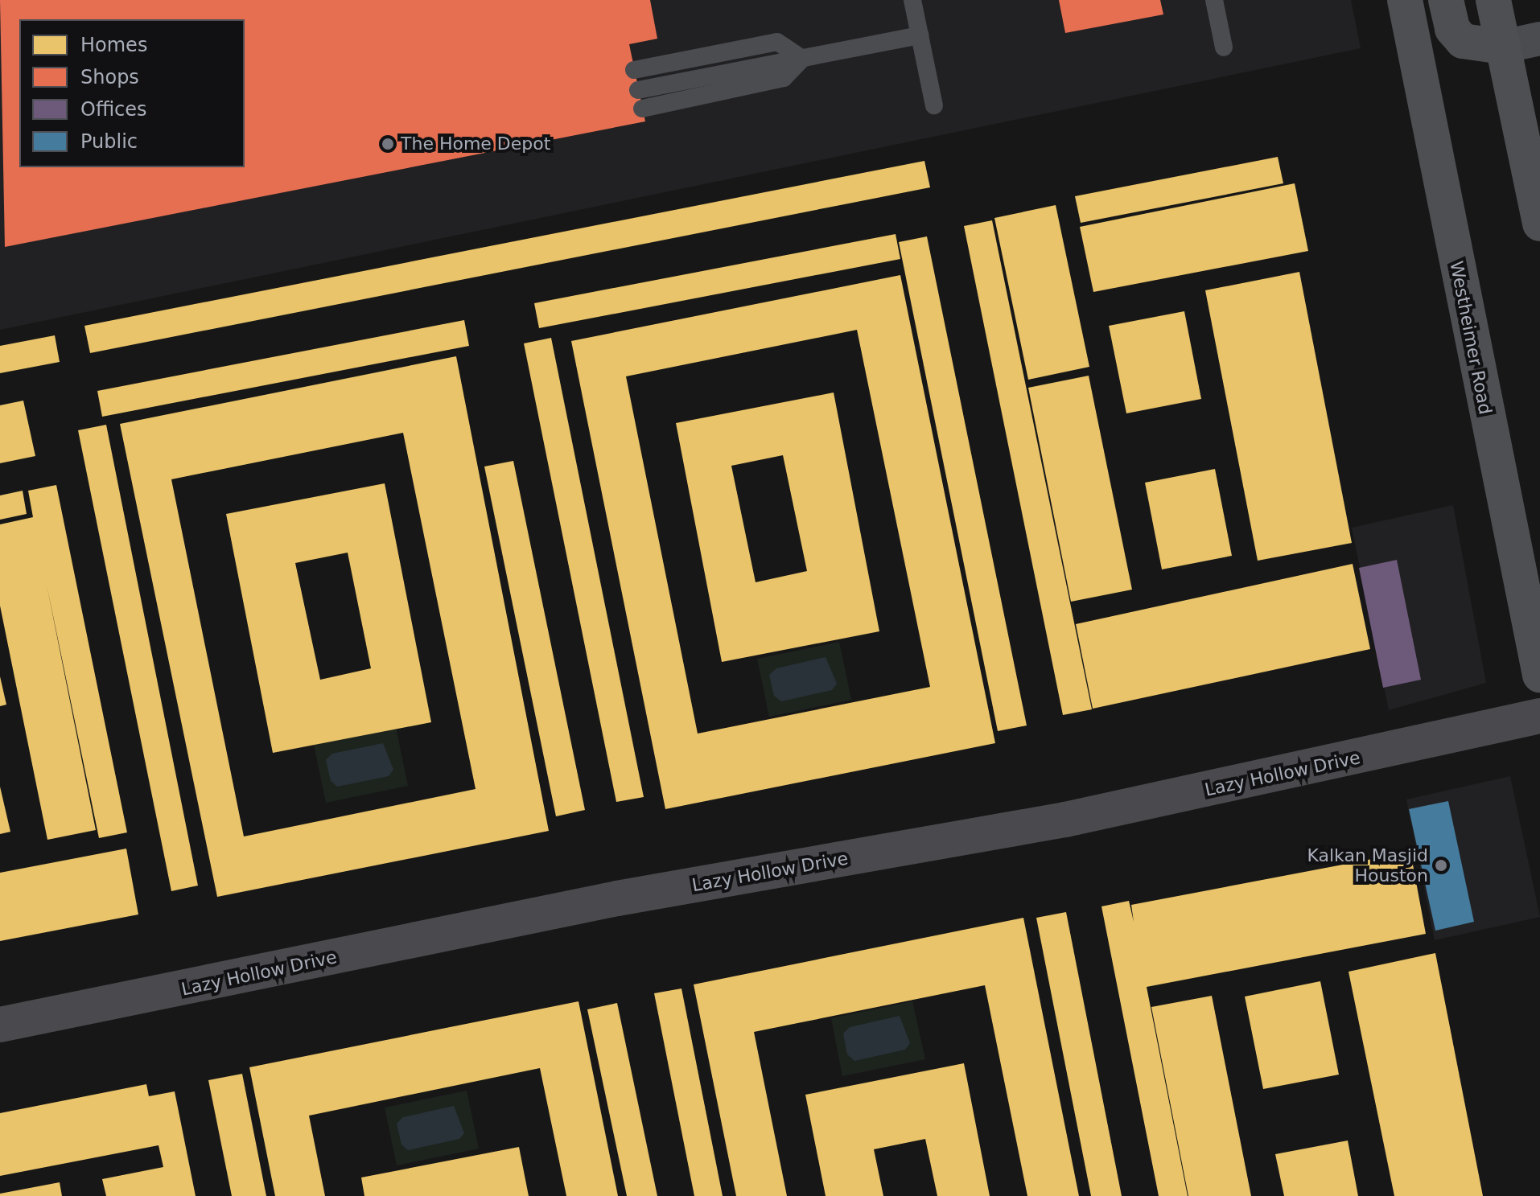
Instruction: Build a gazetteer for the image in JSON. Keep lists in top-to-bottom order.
{
  "streets": {
    "main road": ["Westheimer Road"],
    "street": ["Lazy Hollow Drive"]
  },
  "places": ["The Home Depot", "Kalkan Masjid Houston"],
  "legend": [
    "Homes",
    "Shops",
    "Offices",
    "Public"
  ]
}
